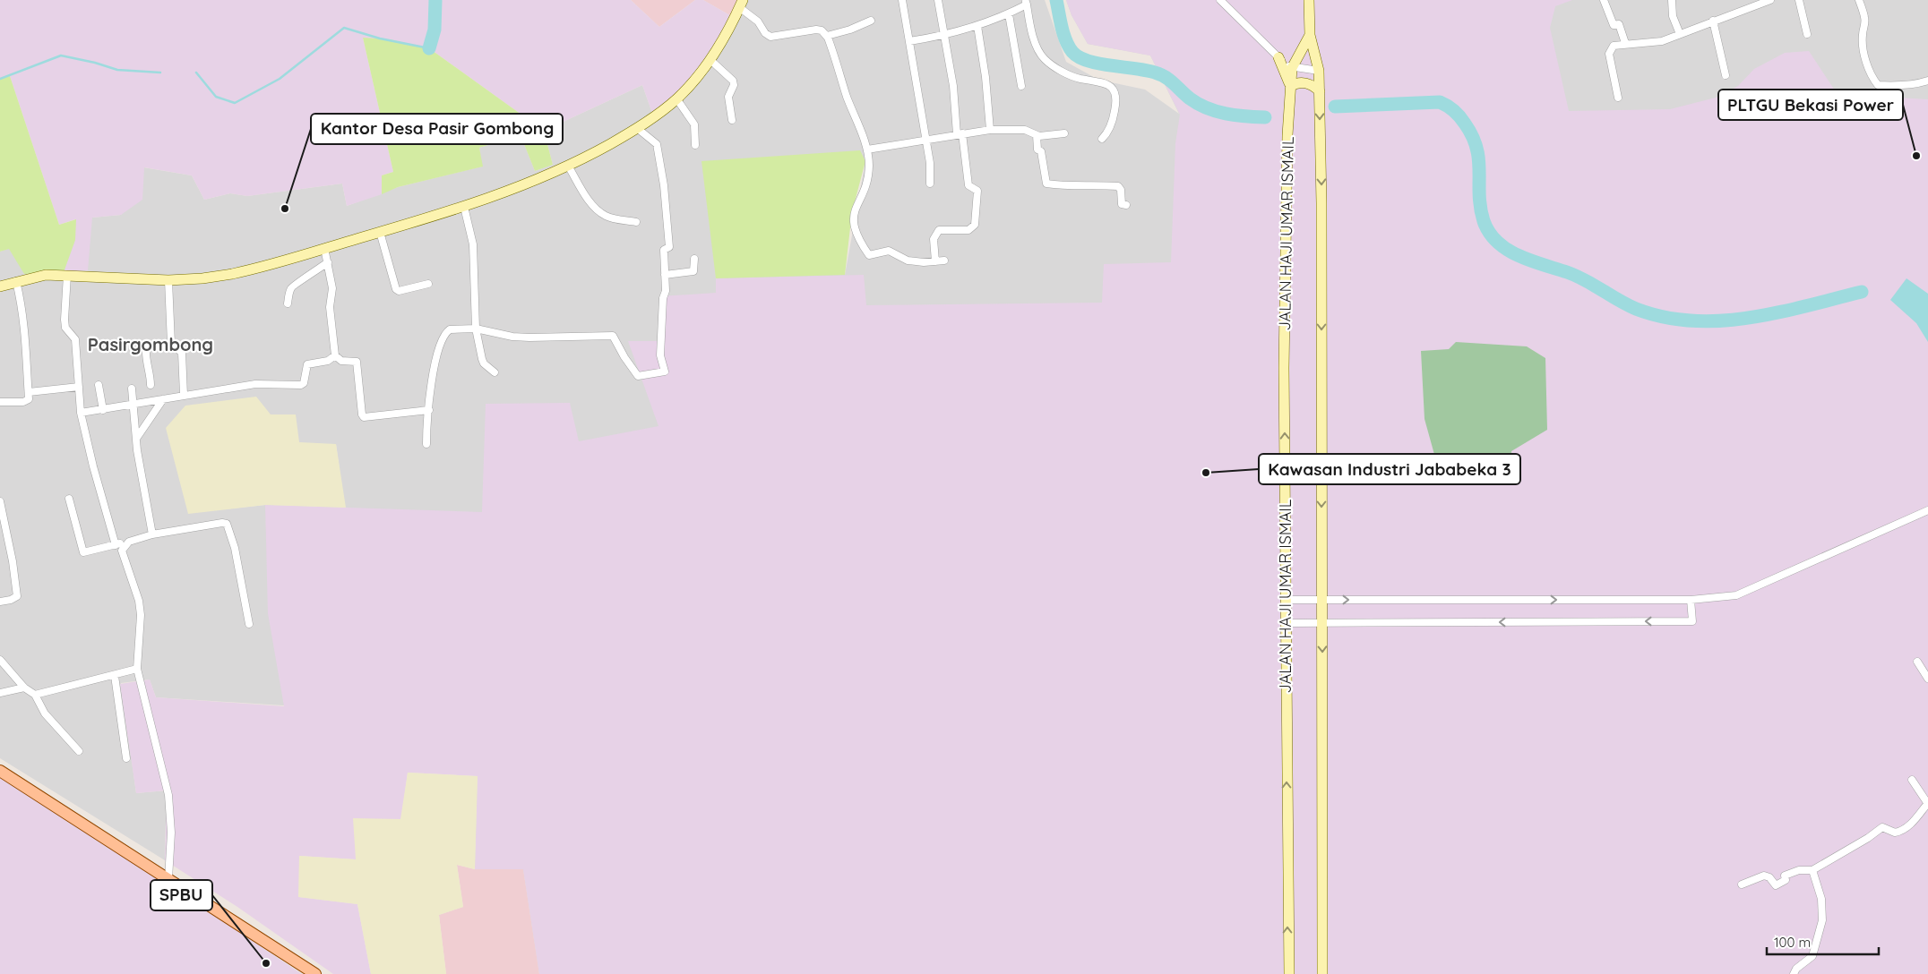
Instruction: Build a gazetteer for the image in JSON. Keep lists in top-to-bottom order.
{
  "streets": {
    "main road": ["JALAN HAJI UMAR ISMAIL"]
  },
  "districts": ["Pasirgombong"],
  "places": [
    "PLTGU Bekasi Power",
    "Kantor Desa Pasir Gombong",
    "Kawasan Industri Jababeka 3",
    "SPBU"
  ],
  "scale_bar": "100 m"
}
